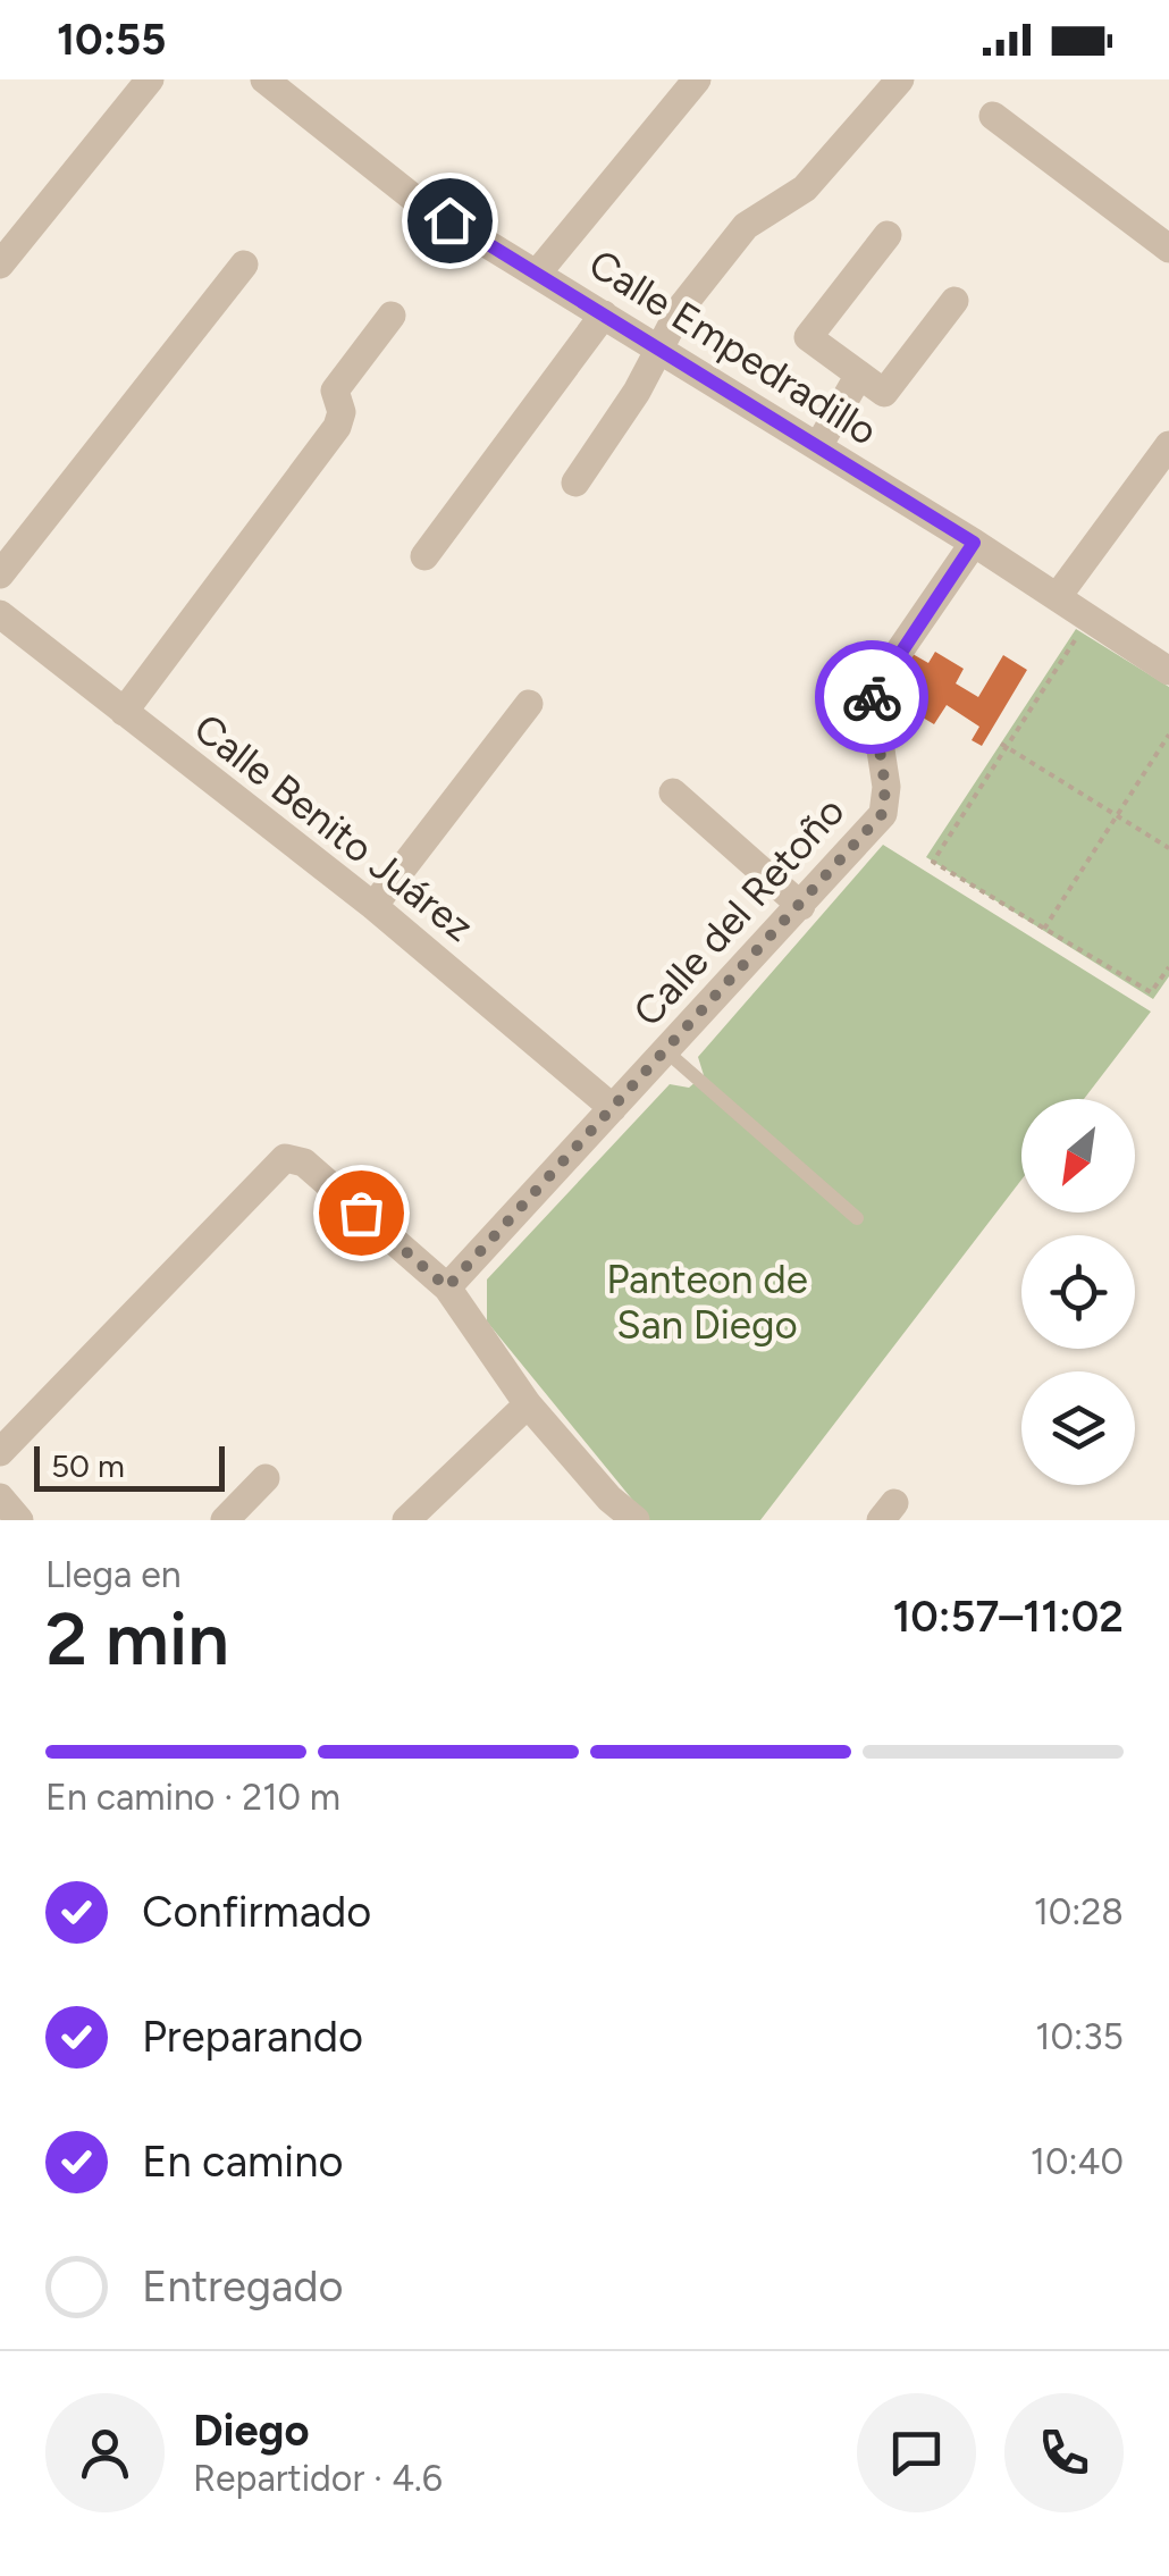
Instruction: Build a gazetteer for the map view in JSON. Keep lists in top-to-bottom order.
{
  "streets": {
    "street": ["Calle Empedradillo", "Calle Benito Juárez", "Calle del Retoño"]
  },
  "crossings": [
    ["Calle Empedradillo", "Calle del Retoño"],
    ["Calle Benito Juárez", "Calle del Retoño"]
  ],
  "parks": ["Panteon de San Diego"],
  "scale_bar": "50 m",
  "north": "bottom left",
  "page": {
    "status": "10:55",
    "scale": "50 m",
    "heading": ["2 min", "Llega en", "10:57–11:02"],
    "panel": ["Diego", "Repartidor · 4.6"],
    "bar": "En camino · 210 m",
    "list": [
      ["Confirmado", "10:28"],
      ["Preparando", "10:35"],
      ["En camino", "10:40"],
      "Entregado"
    ]
  }
}
